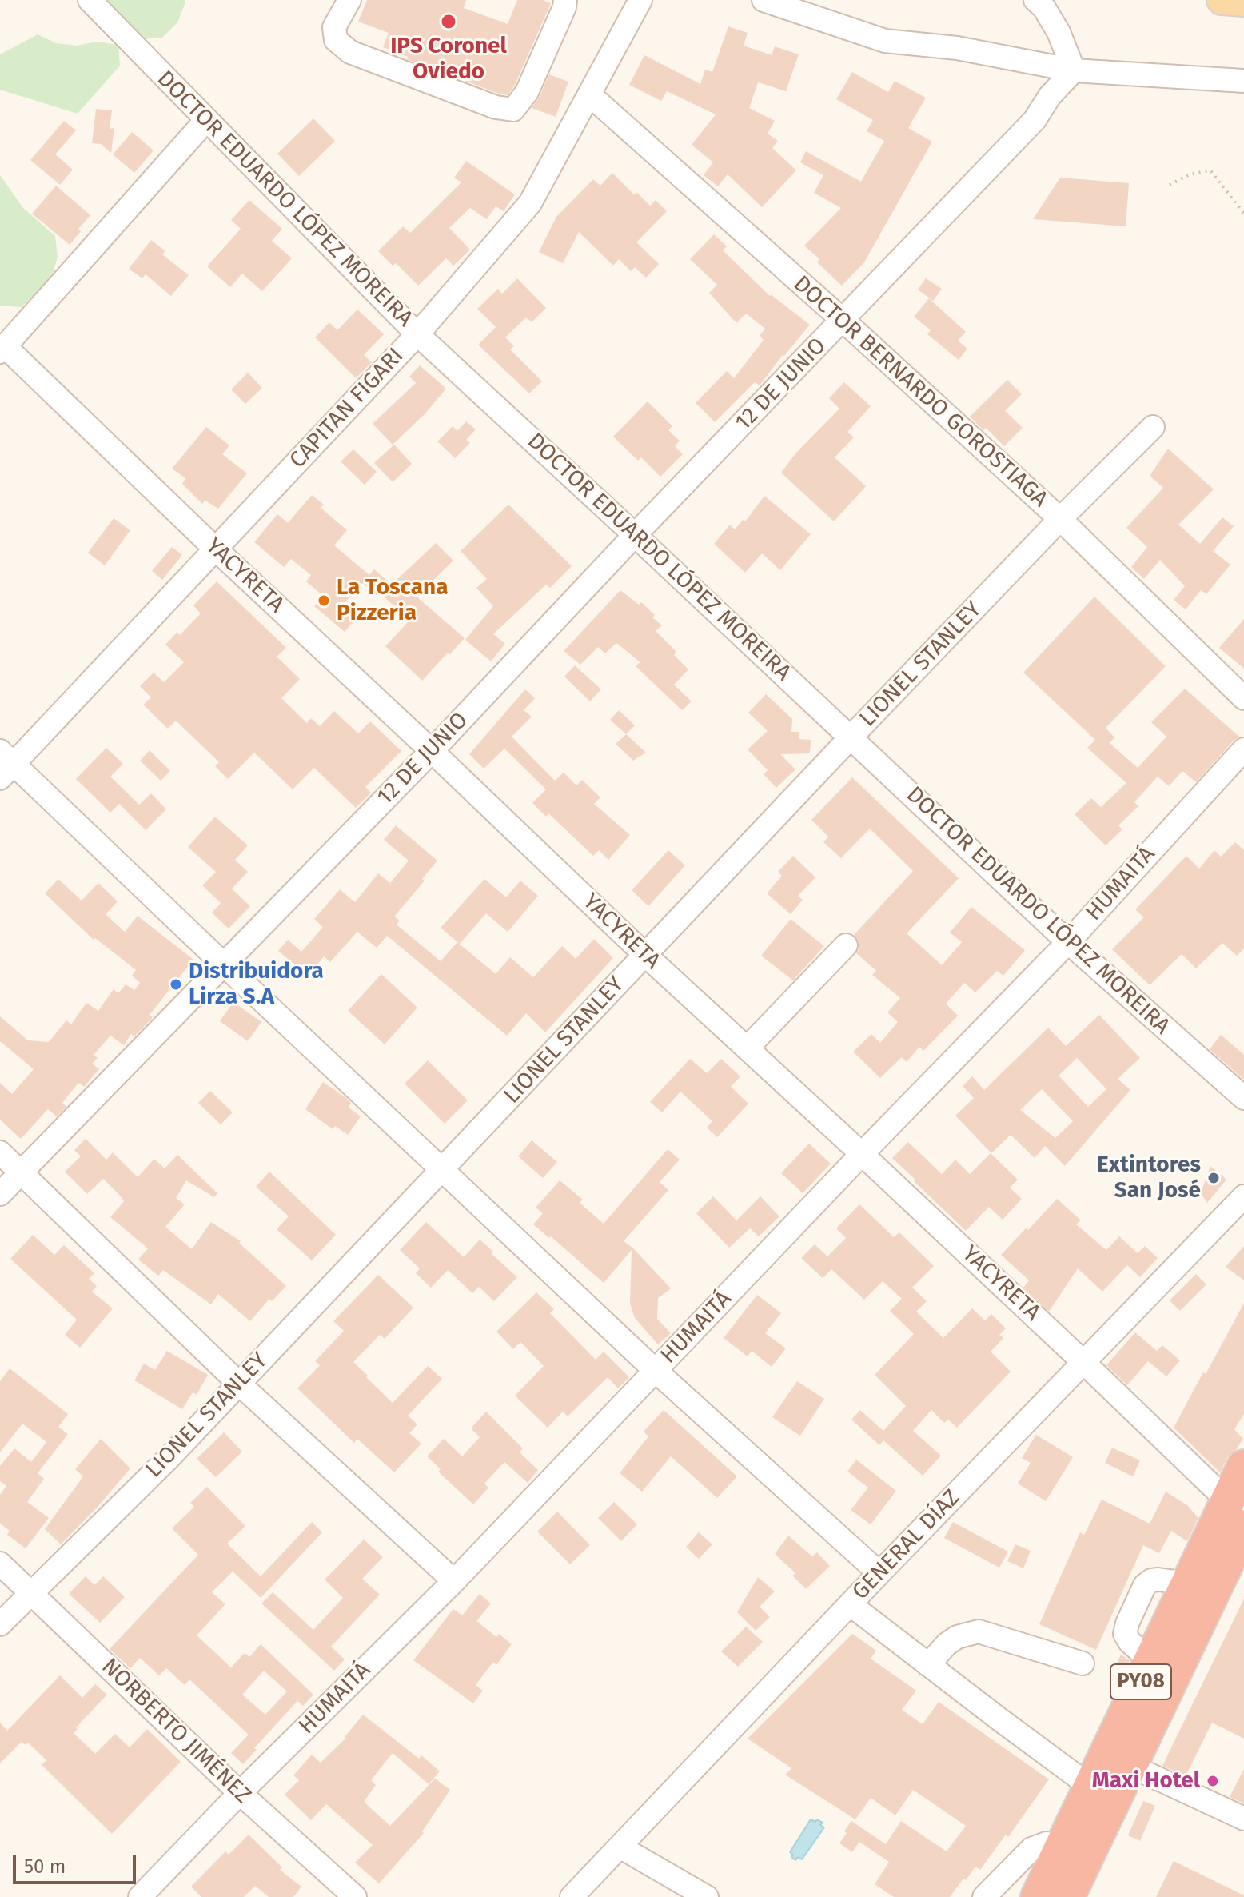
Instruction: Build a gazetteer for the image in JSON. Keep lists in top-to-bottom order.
{
  "streets": {
    "highway": ["PY08"],
    "street": [
      "DOCTOR EDUARDO LÓPEZ MOREIRA",
      "12 DE JUNIO",
      "DOCTOR BERNARDO GOROSTIAGA",
      "CAPITAN FIGARI",
      "YACYRETA",
      "LIONEL STANLEY",
      "HUMAITÁ",
      "GENERAL DÍAZ",
      "NORBERTO JIMÉNEZ"
    ]
  },
  "crossings": [
    ["DOCTOR EDUARDO LÓPEZ MOREIRA", "12 DE JUNIO"],
    ["DOCTOR EDUARDO LÓPEZ MOREIRA", "CAPITAN FIGARI"],
    ["DOCTOR EDUARDO LÓPEZ MOREIRA", "LIONEL STANLEY"],
    ["DOCTOR EDUARDO LÓPEZ MOREIRA", "HUMAITÁ"],
    ["12 DE JUNIO", "DOCTOR BERNARDO GOROSTIAGA"],
    ["12 DE JUNIO", "YACYRETA"],
    ["DOCTOR BERNARDO GOROSTIAGA", "CAPITAN FIGARI"],
    ["DOCTOR BERNARDO GOROSTIAGA", "LIONEL STANLEY"],
    ["CAPITAN FIGARI", "YACYRETA"],
    ["YACYRETA", "LIONEL STANLEY"],
    ["YACYRETA", "HUMAITÁ"],
    ["YACYRETA", "GENERAL DÍAZ"],
    ["YACYRETA", "PY08"],
    ["LIONEL STANLEY", "NORBERTO JIMÉNEZ"],
    ["HUMAITÁ", "NORBERTO JIMÉNEZ"]
  ],
  "places": [
    "IPS Coronel Oviedo",
    "La Toscana Pizzeria",
    "Distribuidora Lirza S.A",
    "Extintores San José",
    "Maxi Hotel"
  ],
  "scale_bar": "50 m"
}
